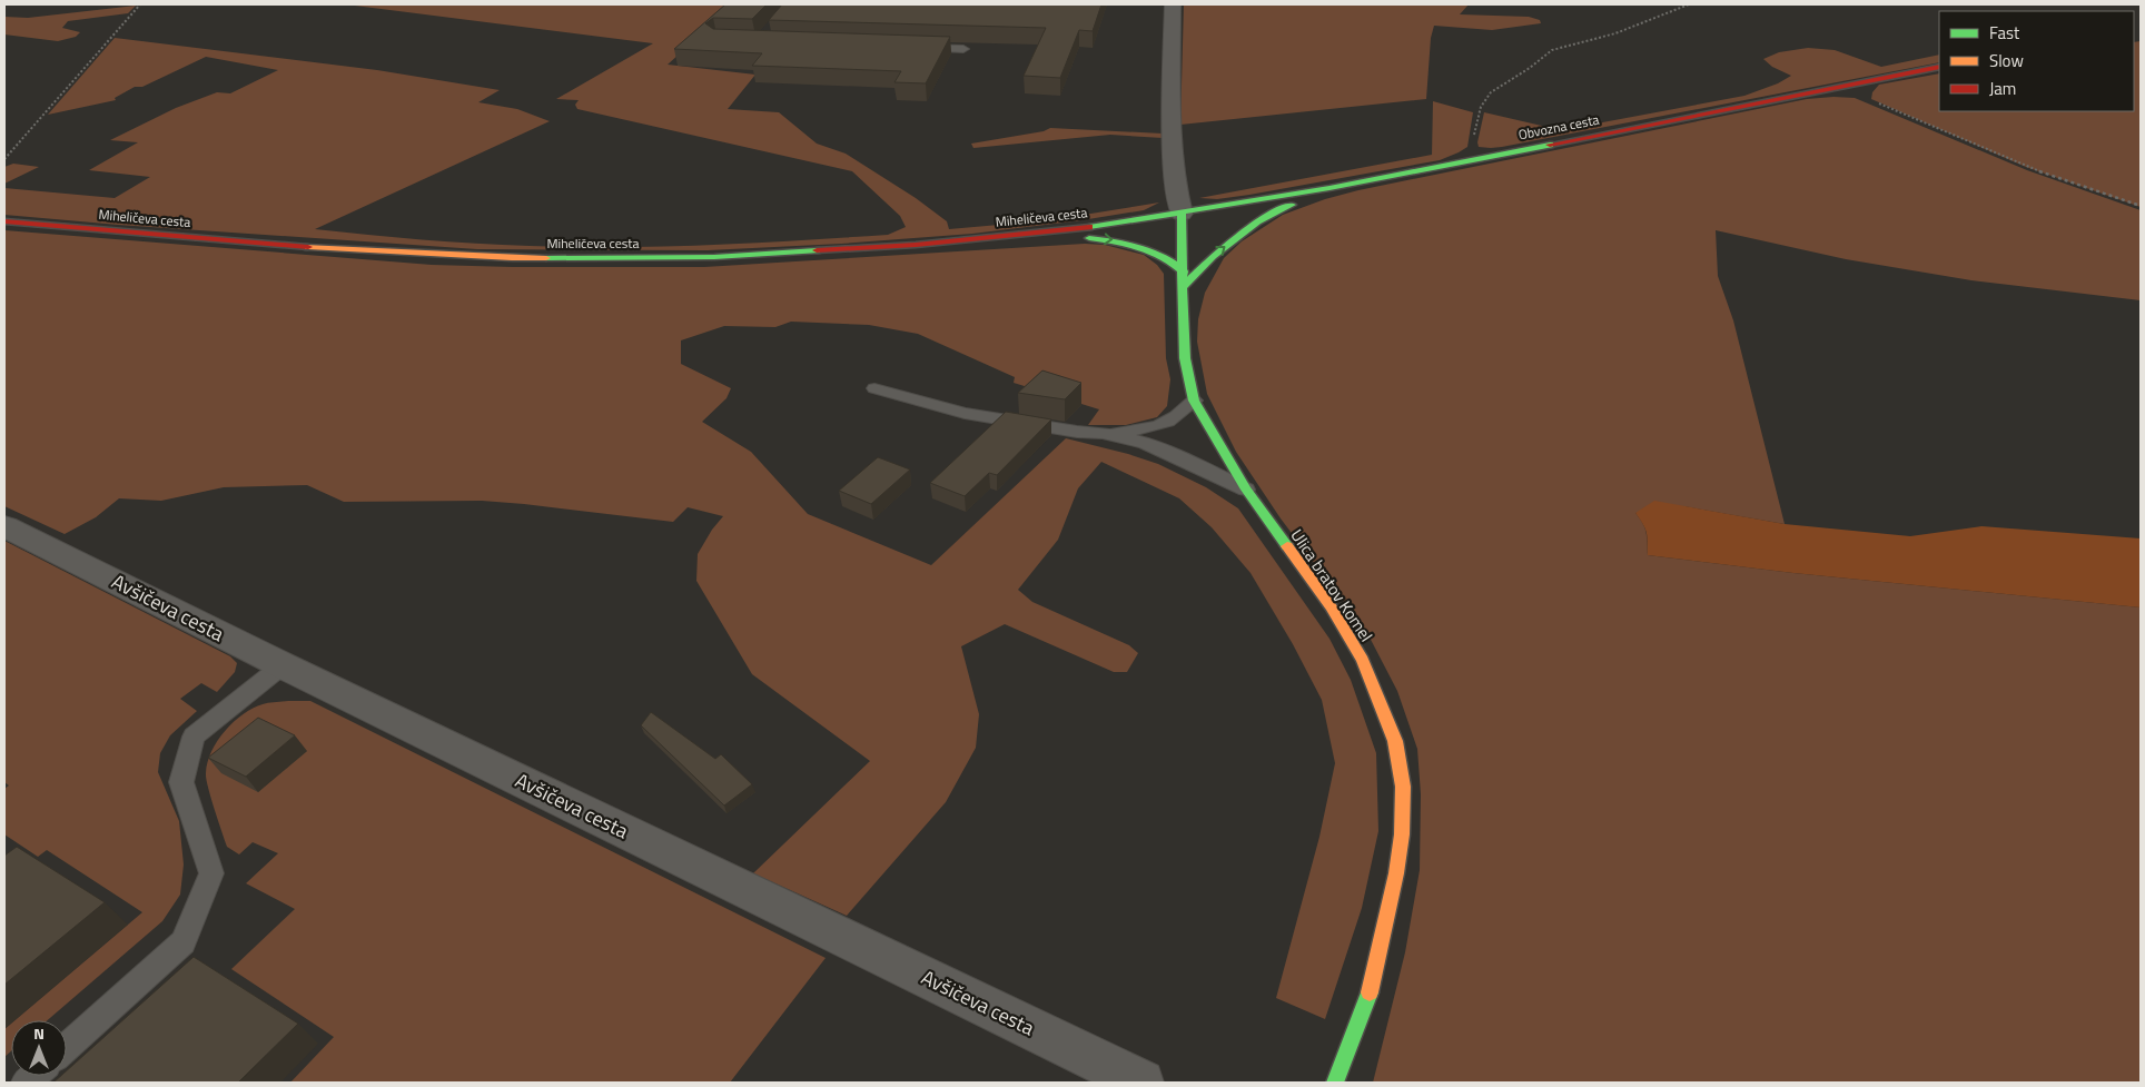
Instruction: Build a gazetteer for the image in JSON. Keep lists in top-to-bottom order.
{
  "streets": {
    "street": [
      "Obvozna cesta",
      "Miheličeva cesta",
      "Ulica bratov Komel",
      "Avšičeva cesta"
    ]
  },
  "crossings": [
    ["Obvozna cesta", "Miheličeva cesta"],
    ["Obvozna cesta", "Ulica bratov Komel"],
    ["Miheličeva cesta", "Ulica bratov Komel"]
  ],
  "legend": ["Fast", "Slow", "Jam"],
  "north": "top"
}
